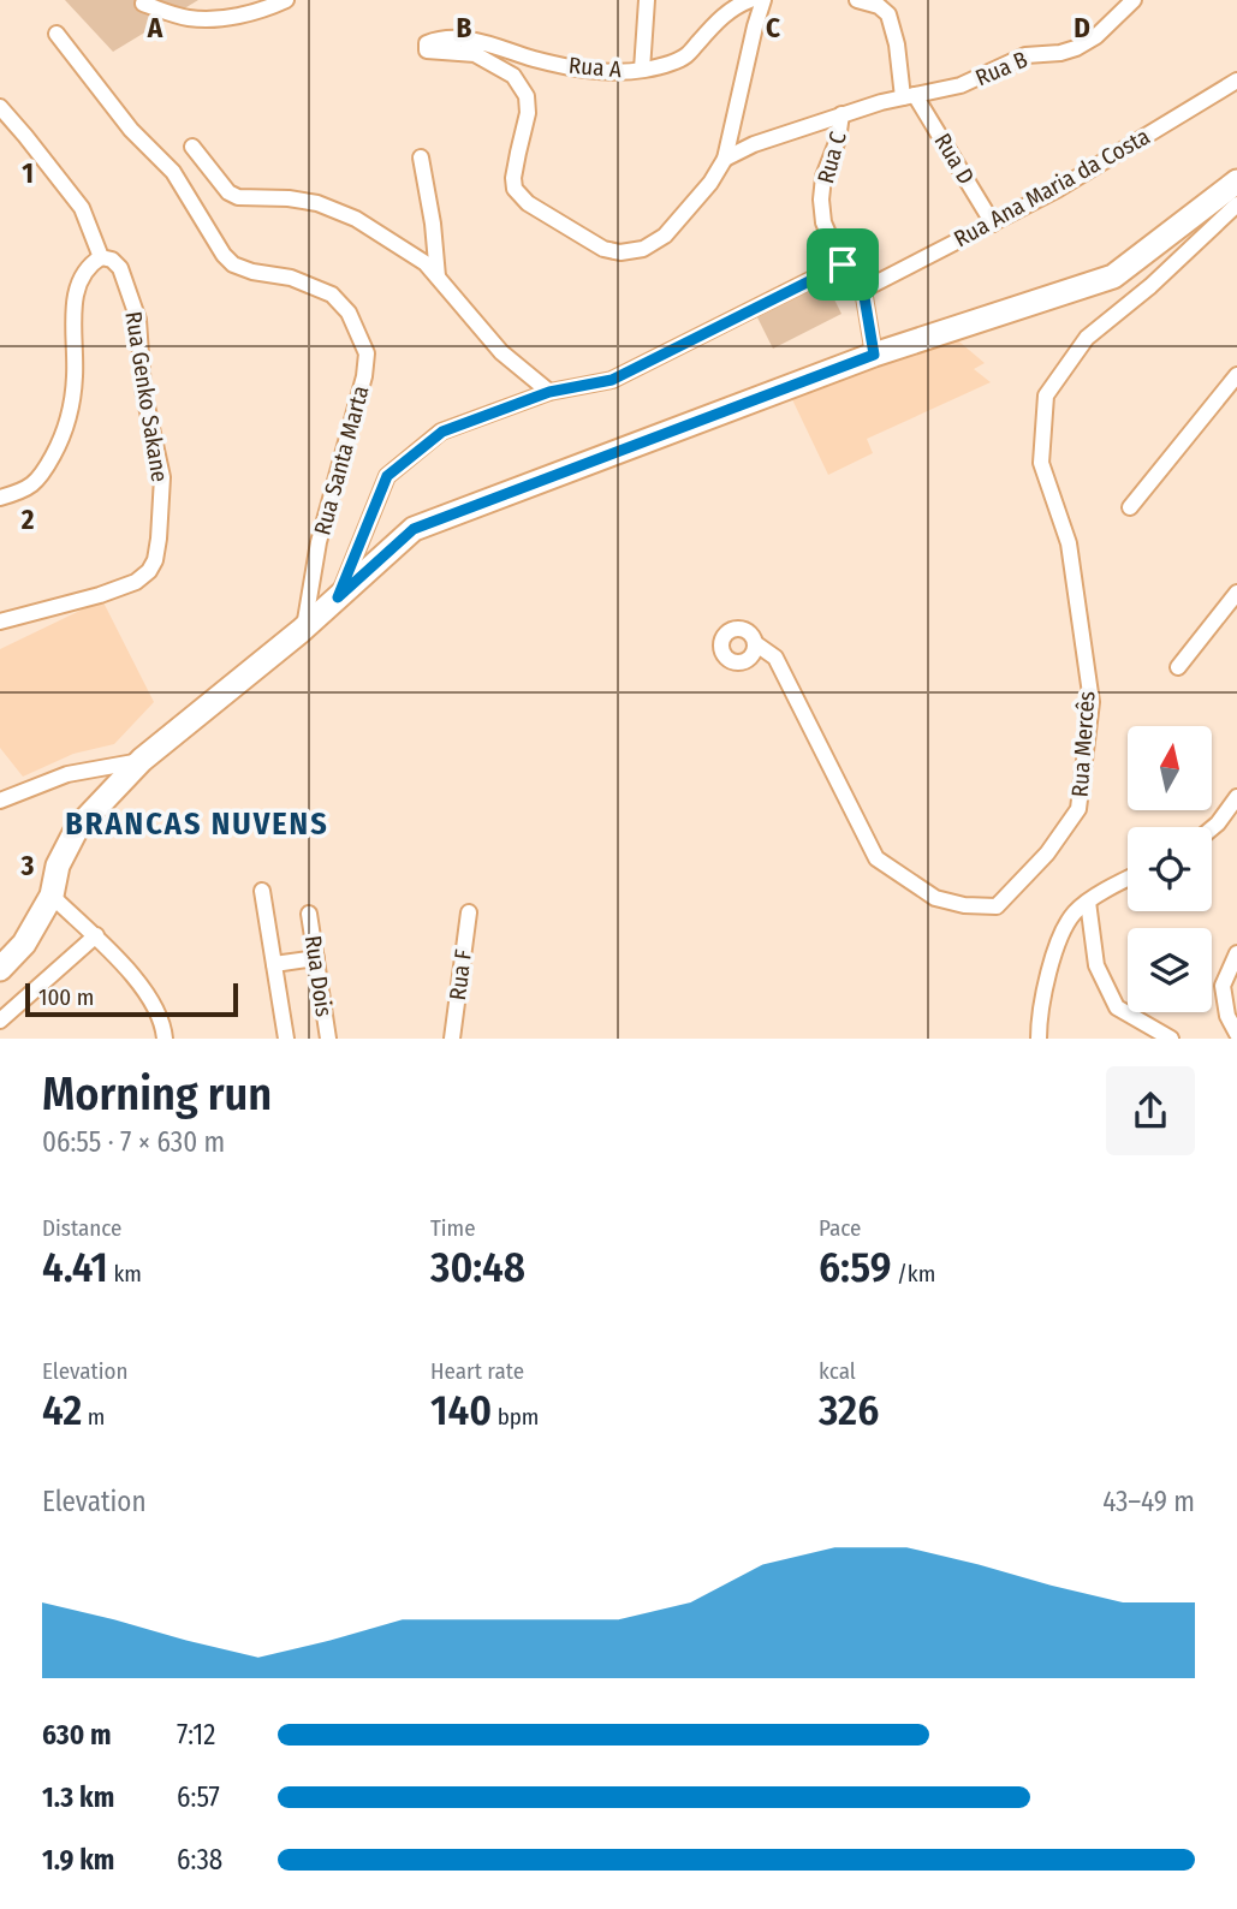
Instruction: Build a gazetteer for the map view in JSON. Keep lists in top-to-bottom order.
{
  "streets": {
    "street": [
      "Rua A",
      "Rua B",
      "Rua C",
      "Rua D",
      "Rua Ana Maria da Costa",
      "Rua Genko Sakane",
      "Rua Santa Marta",
      "Rua Mercês",
      "Rua F",
      "Rua Dois"
    ]
  },
  "crossings": [
    ["Rua A", "Rua B"],
    ["Rua B", "Rua C"],
    ["Rua B", "Rua D"],
    ["Rua C", "Rua Ana Maria da Costa"],
    ["Rua D", "Rua Ana Maria da Costa"]
  ],
  "districts": ["BRANCAS NUVENS"],
  "scale_bar": "100 m",
  "north": "top",
  "page": {
    "scale": "100 m",
    "heading": ["Morning run", "06:55 · 7 × 630 m"],
    "stats": [
      ["Distance", "4.41 km"],
      ["Time", "30:48"],
      ["Pace", "6:59 /km"],
      ["Elevation", "42 m"],
      ["Heart rate", "140 bpm"],
      ["kcal", "326"]
    ],
    "chart": ["Elevation", "43–49 m"],
    "list": [
      {
        "name": "630 m",
        "note": "7:12"
      },
      {
        "name": "1.3 km",
        "note": "6:57"
      },
      {
        "name": "1.9 km",
        "note": "6:38"
      }
    ]
  },
  "grid": {
    "columns": [
      "A",
      "B",
      "C",
      "D"
    ],
    "rows": ["1", "2", "3"]
  }
}
